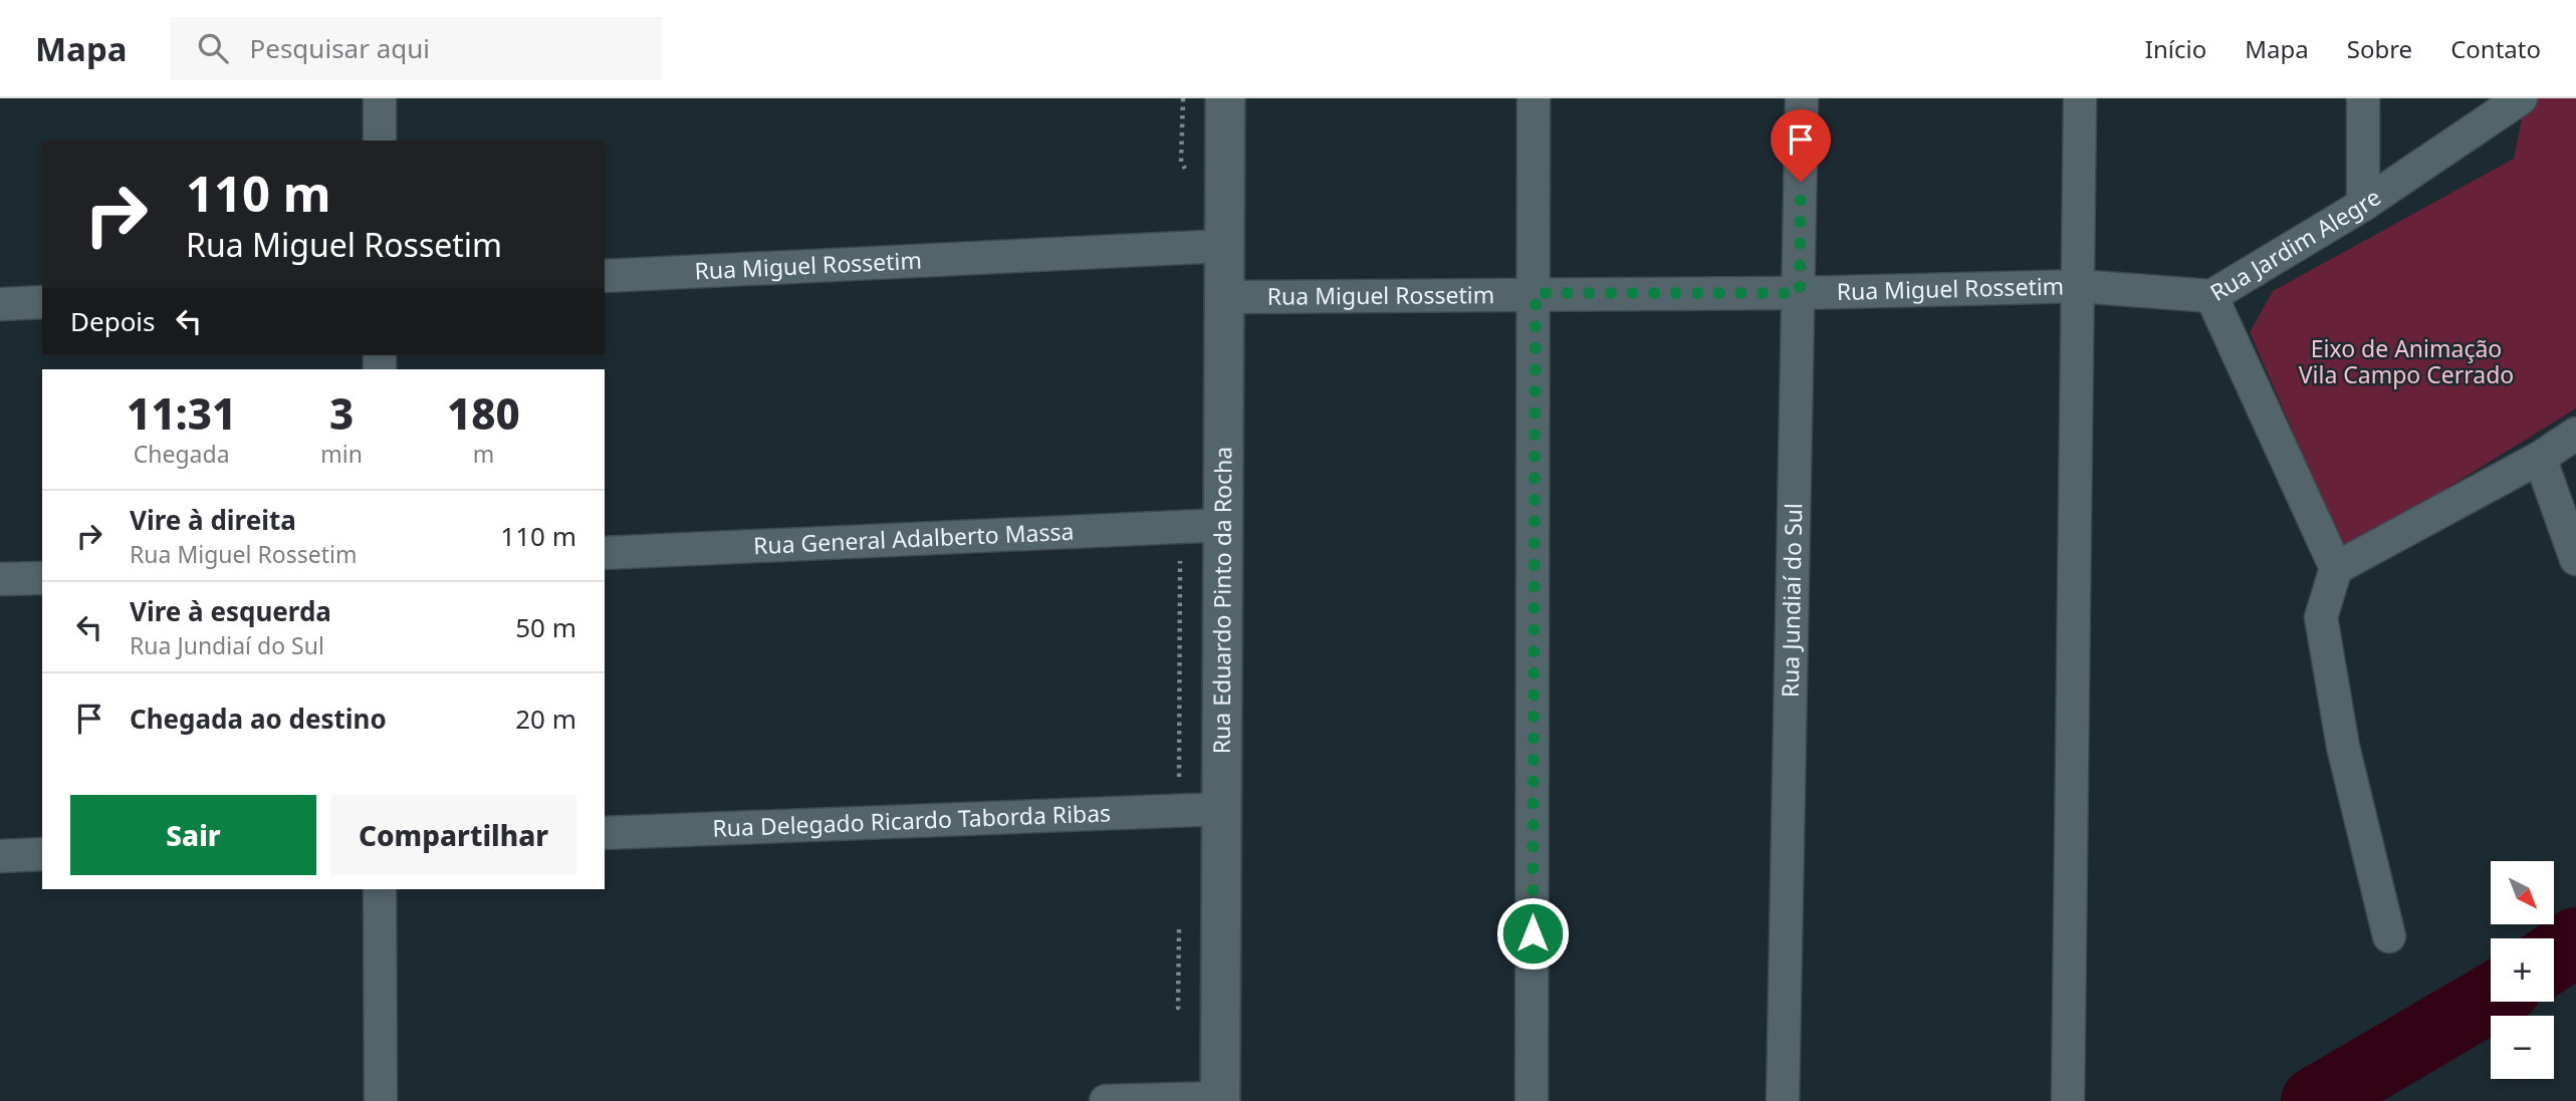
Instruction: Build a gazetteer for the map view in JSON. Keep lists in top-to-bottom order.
{
  "streets": {
    "main road": ["Rua Eduardo Pinto da Rocha"],
    "street": [
      "Rua Jardim Alegre",
      "Rua Miguel Rossetim",
      "Rua General Adalberto Massa",
      "Rua Jundiaí do Sul",
      "Rua Delegado Ricardo Taborda Ribas"
    ]
  },
  "crossings": [
    ["Rua Jardim Alegre", "Rua Miguel Rossetim"],
    ["Rua Miguel Rossetim", "Rua Eduardo Pinto da Rocha"],
    ["Rua Miguel Rossetim", "Rua Jundiaí do Sul"],
    ["Rua General Adalberto Massa", "Rua Eduardo Pinto da Rocha"],
    ["Rua Eduardo Pinto da Rocha", "Rua Delegado Ricardo Taborda Ribas"]
  ],
  "parks": ["Eixo de Animação Vila Campo Cerrado"],
  "north": "bottom right",
  "page": {
    "header": "Mapa",
    "search": "Pesquisar aqui",
    "nav": [
      "Início",
      "Mapa",
      "Sobre",
      "Contato"
    ],
    "turn": ["110 m", "Rua Miguel Rossetim"],
    "then": "Depois",
    "eta": [
      "11:31",
      "Chegada",
      "3",
      "min",
      "180",
      "m"
    ],
    "list": [
      {
        "name": "Vire à direita",
        "note": "Rua Miguel Rossetim",
        "value": "110 m"
      },
      {
        "name": "Vire à esquerda",
        "note": "Rua Jundiaí do Sul",
        "value": "50 m"
      },
      {
        "name": "Chegada ao destino",
        "value": "20 m"
      }
    ],
    "buttons": ["Sair", "Compartilhar"],
    "map_buttons": ["+", "−"]
  }
}
